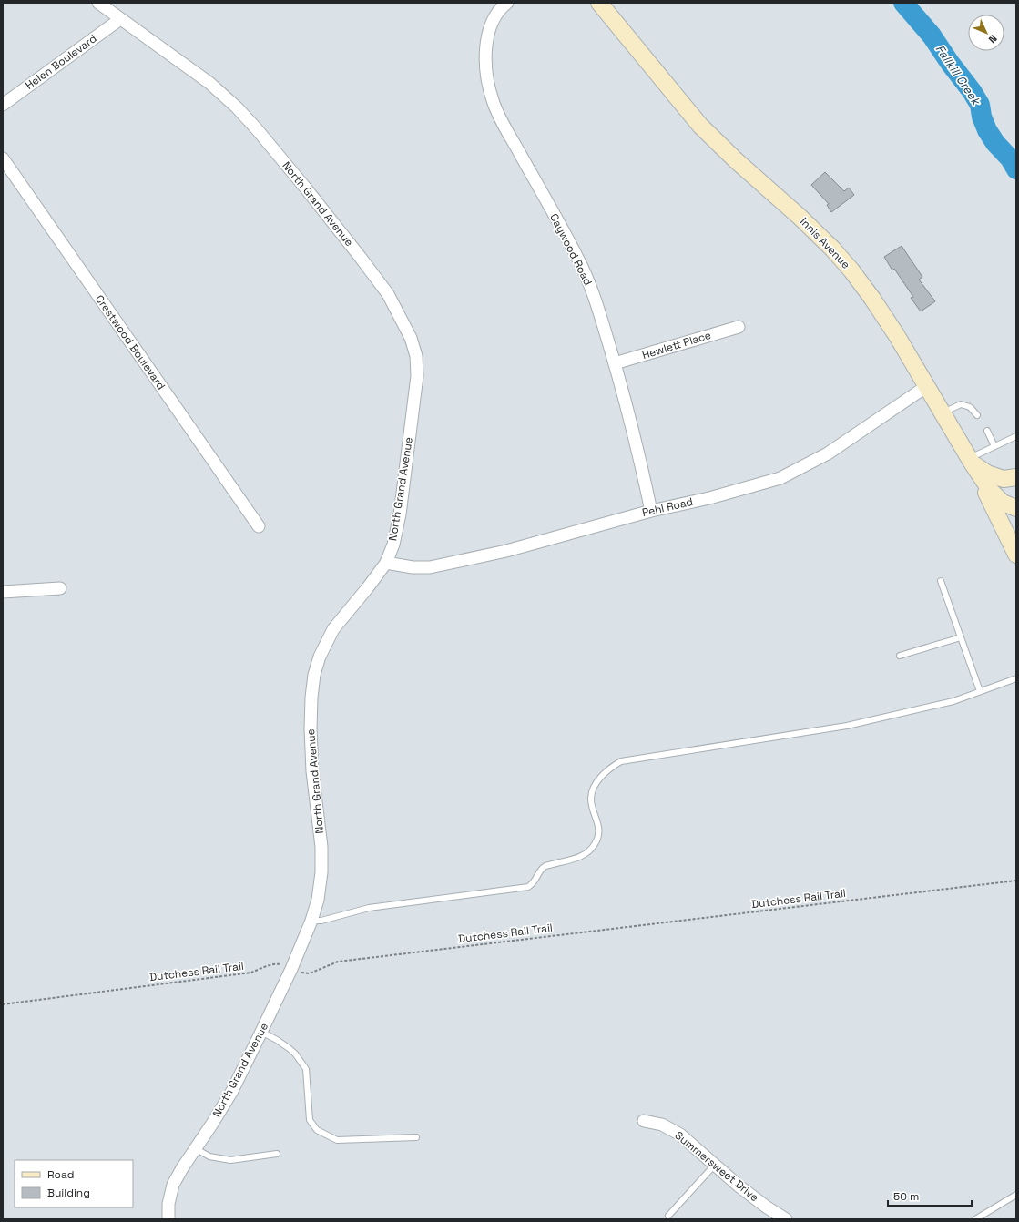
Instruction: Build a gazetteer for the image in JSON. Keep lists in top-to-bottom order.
{
  "streets": {
    "main road": ["Innis Avenue"],
    "street": [
      "Helen Boulevard",
      "North Grand Avenue",
      "Caywood Road",
      "Crestwood Boulevard",
      "Hewlett Place",
      "Pehl Road",
      "Summersweet Drive"
    ],
    "path": ["Dutchess Rail Trail"]
  },
  "crossings": [
    ["Helen Boulevard", "North Grand Avenue"],
    ["North Grand Avenue", "Pehl Road"],
    ["North Grand Avenue", "Dutchess Rail Trail"],
    ["Innis Avenue", "Pehl Road"],
    ["Caywood Road", "Hewlett Place"],
    ["Caywood Road", "Pehl Road"]
  ],
  "water": ["Fallkill Creek"],
  "legend": ["Road", "Building"],
  "scale_bar": "50 m",
  "north": "bottom right"
}
